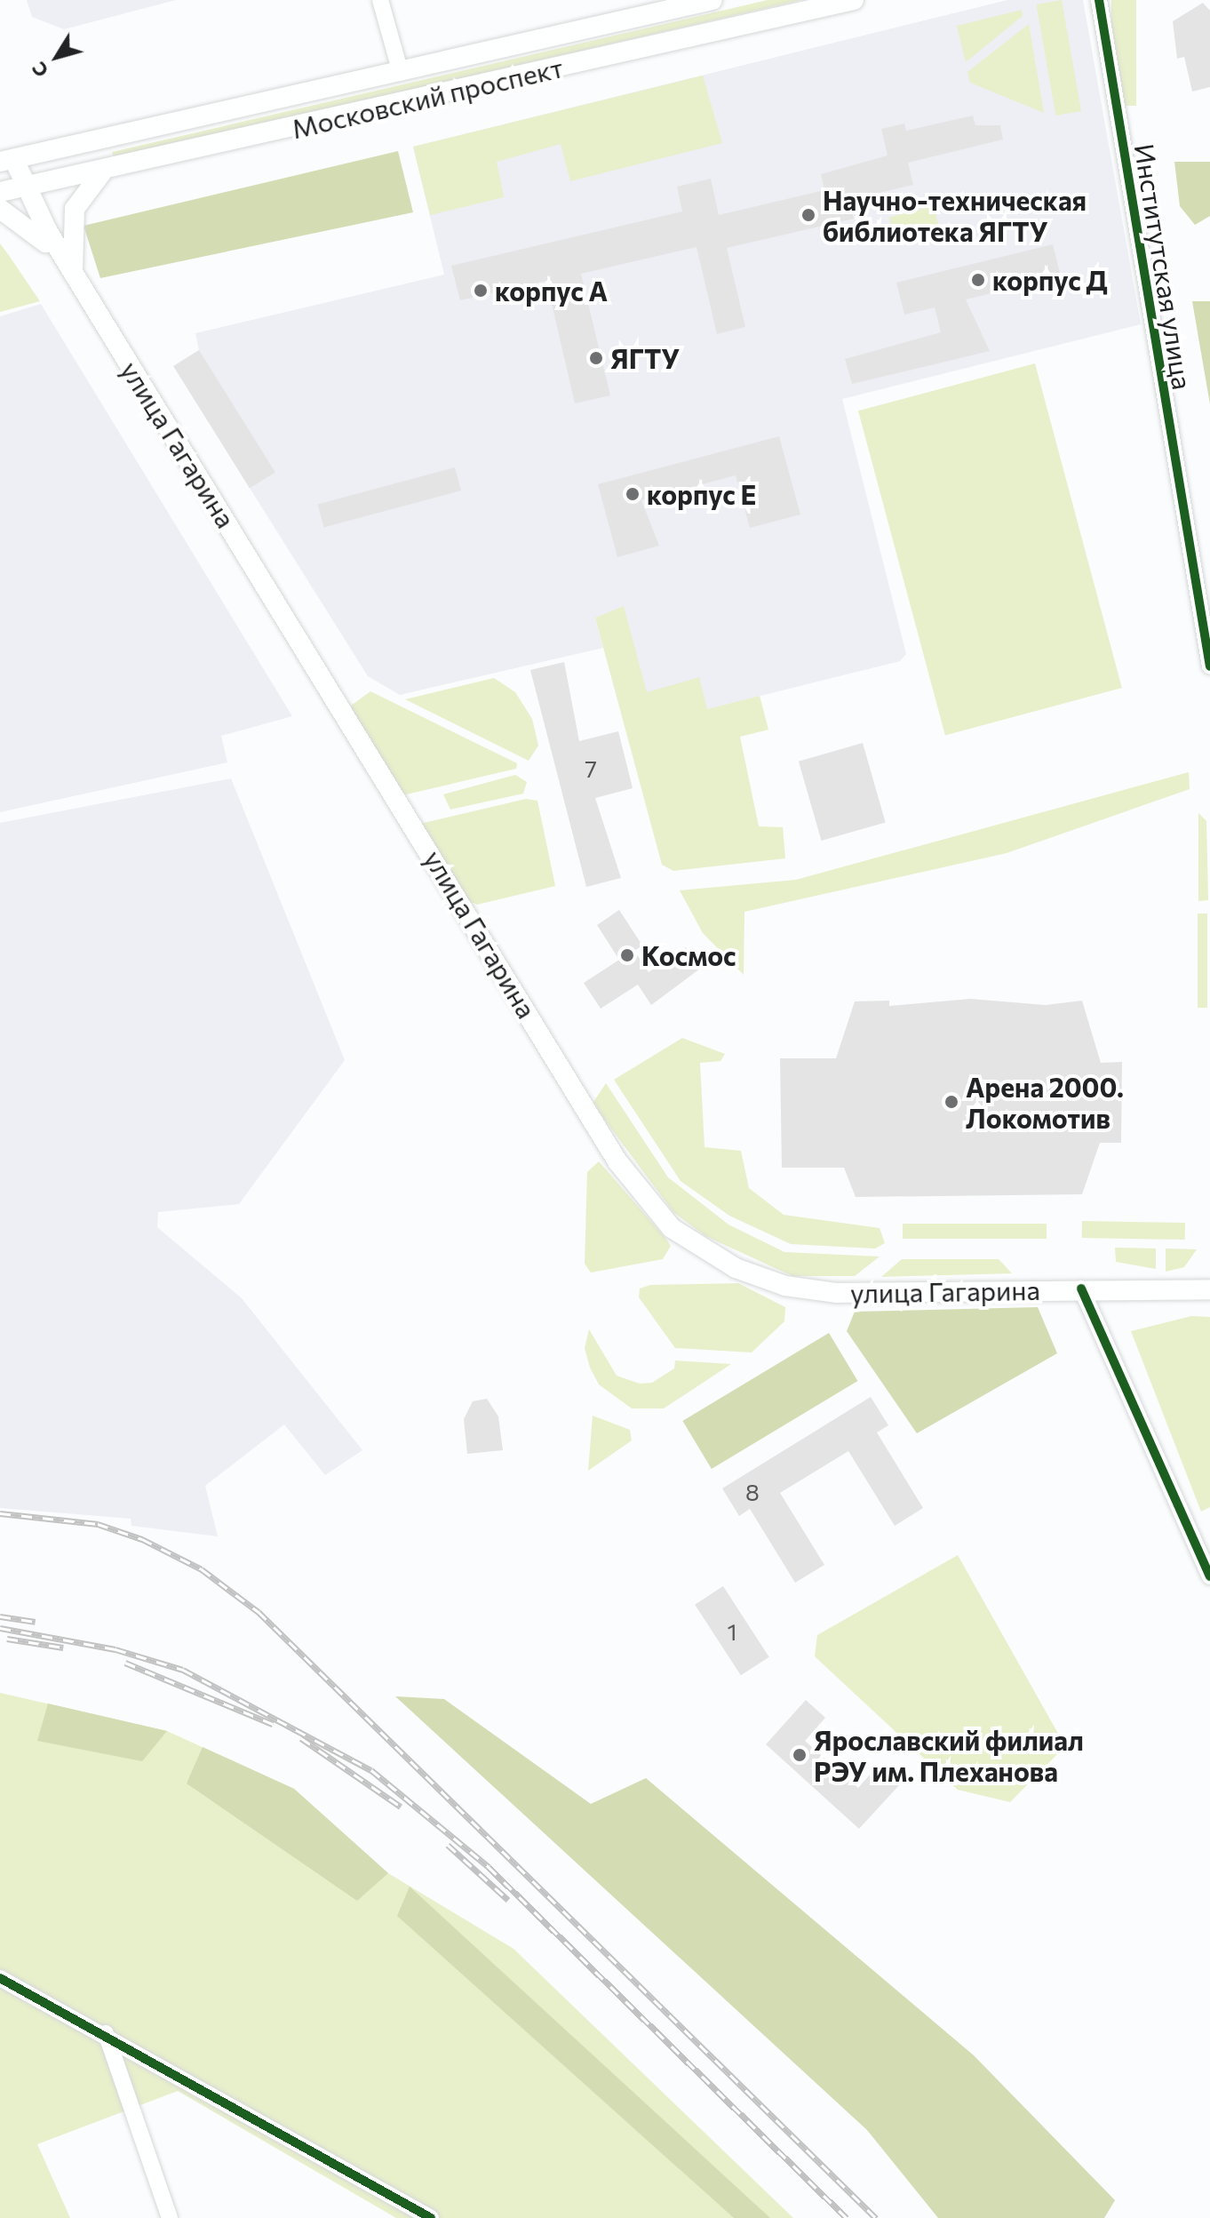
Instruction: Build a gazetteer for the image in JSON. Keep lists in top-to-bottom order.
{
  "streets": {
    "main road": ["Московский проспект", "улица Гагарина"],
    "street": ["Институтская улица"]
  },
  "crossings": [
    ["Московский проспект", "улица Гагарина"]
  ],
  "places": [
    "Научно-техническая библиотека ЯГТУ",
    "корпус Д",
    "корпус А",
    "ЯГТУ",
    "корпус Е",
    "Космос",
    "Арена 2000. Локомотив",
    "Ярославский филиал РЭУ им. Плеханова"
  ],
  "house_numbers": ["7", "8", "1"],
  "north": "bottom left"
}
